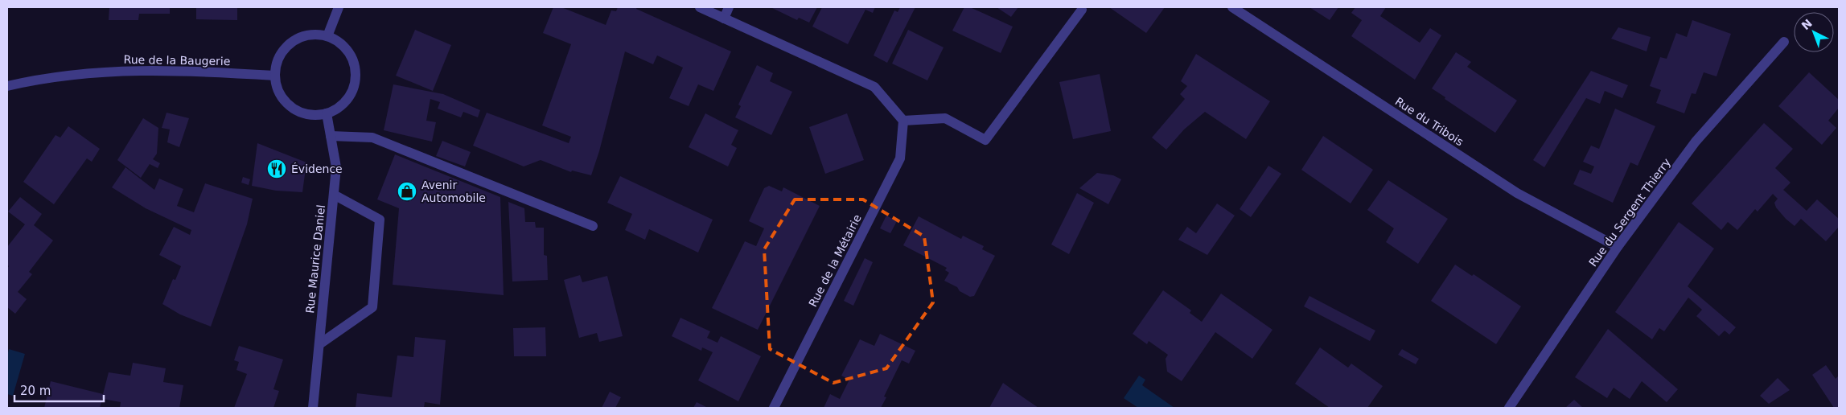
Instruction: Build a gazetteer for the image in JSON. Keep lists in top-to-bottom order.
{
  "streets": {
    "street": [
      "Rue de la Baugerie",
      "Rue du Tribois",
      "Rue du Sergent Thierry",
      "Rue Maurice Daniel",
      "Rue de la Métairie"
    ]
  },
  "crossings": [
    ["Rue de la Baugerie", "Rue Maurice Daniel"],
    ["Rue du Tribois", "Rue du Sergent Thierry"]
  ],
  "places": {
    "restaurant": ["Évidence"],
    "shop": ["Avenir Automobile"]
  },
  "scale_bar": "20 m",
  "north": "top left"
}
